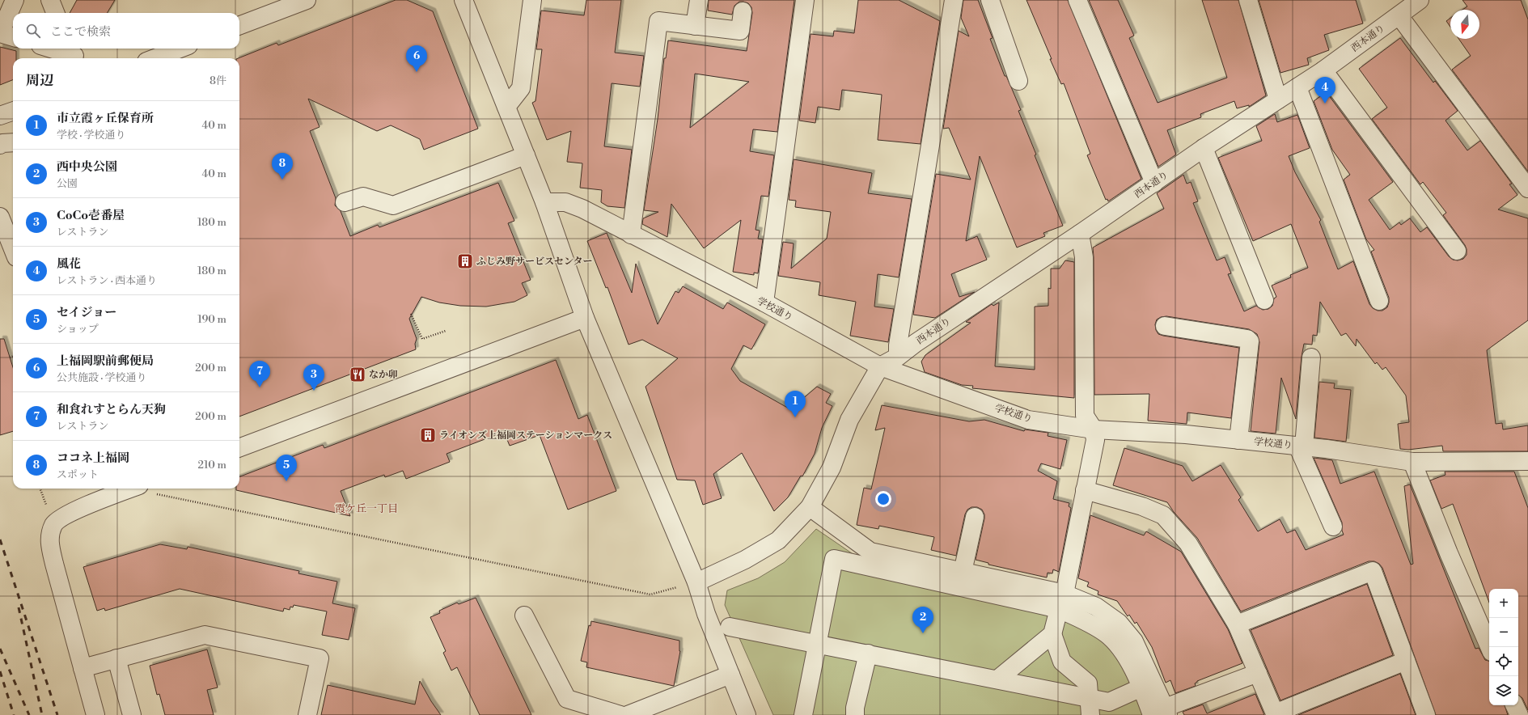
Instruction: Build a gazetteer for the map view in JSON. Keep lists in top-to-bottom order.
{
  "streets": {
    "street": ["西本通り", "学校通り"]
  },
  "crossings": [
    ["西本通り", "学校通り"]
  ],
  "districts": ["霞ケ丘一丁目"],
  "places": {
    "building": ["ふじみ野サービスセンター", "ライオンズ上福岡ステーションマークス"],
    "restaurant": ["なか卯"]
  },
  "north": "bottom",
  "page": {
    "search": "ここで検索",
    "pins": [
      "6",
      "4",
      "8",
      "7",
      "3",
      "1",
      "5",
      "2"
    ],
    "heading": ["周辺", "8件"],
    "list": [
      {
        "mark": "1",
        "name": "市立霞ヶ丘保育所",
        "note": "学校 · 学校通り",
        "value": "40 m"
      },
      {
        "mark": "2",
        "name": "西中央公園",
        "note": "公園",
        "value": "40 m"
      },
      {
        "mark": "3",
        "name": "CoCo壱番屋",
        "note": "レストラン",
        "value": "180 m"
      },
      {
        "mark": "4",
        "name": "風花",
        "note": "レストラン · 西本通り",
        "value": "180 m"
      },
      {
        "mark": "5",
        "name": "セイジョー",
        "note": "ショップ",
        "value": "190 m"
      },
      {
        "mark": "6",
        "name": "上福岡駅前郵便局",
        "note": "公共施設 · 学校通り",
        "value": "200 m"
      },
      {
        "mark": "7",
        "name": "和食れすとらん天狗",
        "note": "レストラン",
        "value": "200 m"
      },
      {
        "mark": "8",
        "name": "ココネ上福岡",
        "note": "スポット",
        "value": "210 m"
      }
    ],
    "map_buttons": ["+", "−"]
  }
}
